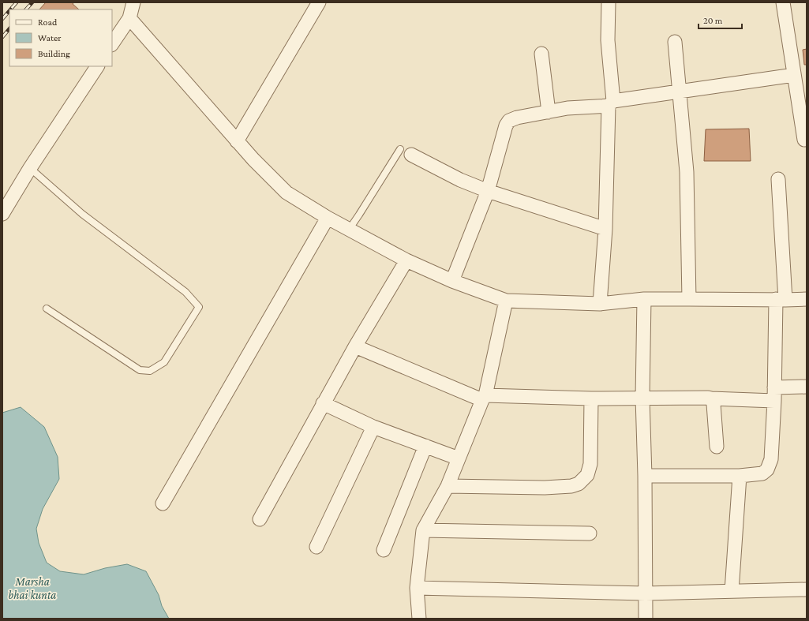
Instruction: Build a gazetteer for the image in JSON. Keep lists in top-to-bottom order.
{
  "water": ["Marsha bhai kunta"],
  "legend": ["Road", "Water", "Building"],
  "scale_bar": "20 m"
}
